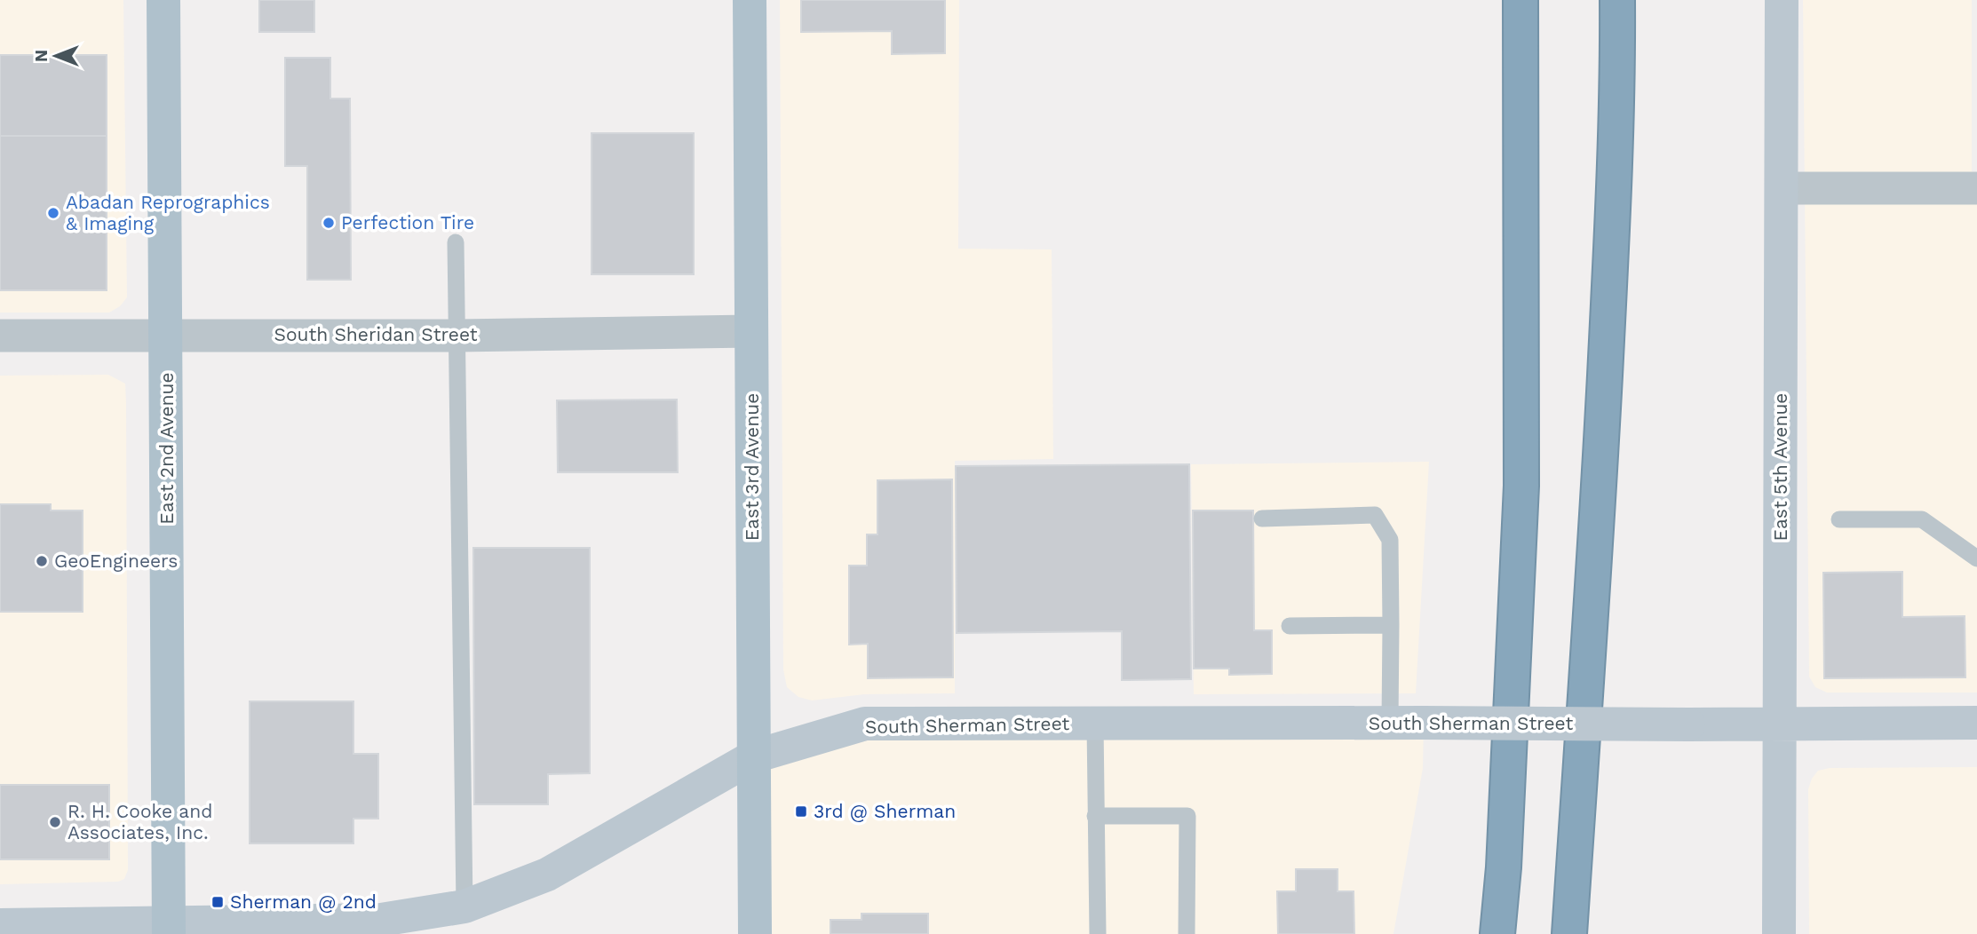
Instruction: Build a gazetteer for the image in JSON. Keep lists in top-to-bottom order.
{
  "streets": {
    "main road": ["East 2nd Avenue", "East 3rd Avenue"],
    "street": ["South Sheridan Street", "East 5th Avenue", "South Sherman Street"]
  },
  "crossings": [
    ["South Sheridan Street", "East 2nd Avenue"],
    ["South Sheridan Street", "East 3rd Avenue"],
    ["East 2nd Avenue", "South Sherman Street"],
    ["East 3rd Avenue", "South Sherman Street"],
    ["East 5th Avenue", "South Sherman Street"]
  ],
  "places": {
    "other": [
      "Abadan Reprographics & Imaging",
      "Perfection Tire",
      "GeoEngineers",
      "R. H. Cooke and Associates, Inc."
    ],
    "transit": ["3rd @ Sherman", "Sherman @ 2nd"]
  },
  "north": "left"
}
